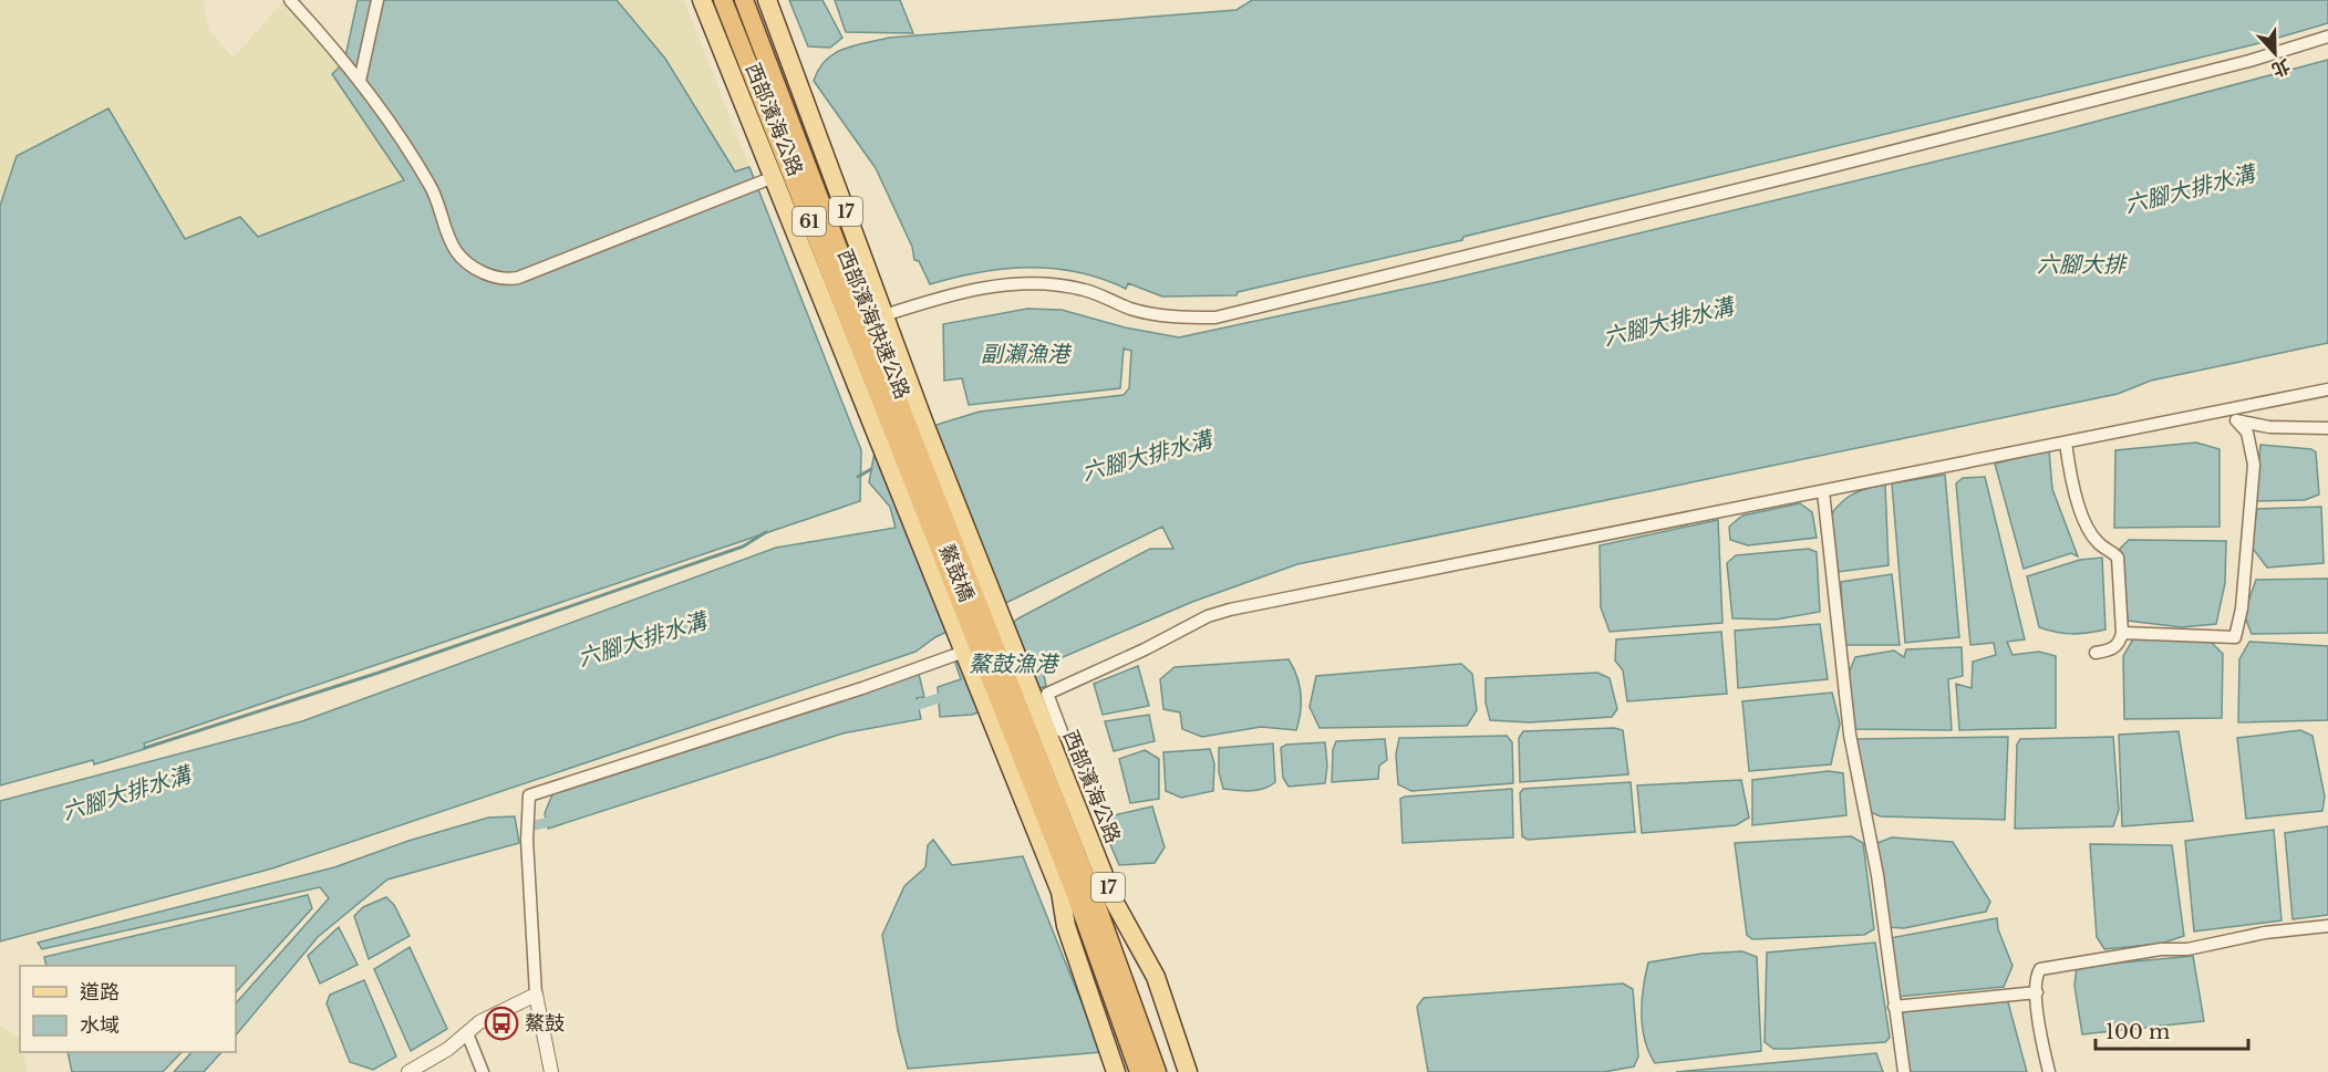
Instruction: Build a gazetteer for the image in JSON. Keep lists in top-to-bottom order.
{
  "streets": {
    "highway": ["61", "西部濱海快速公路", "鰲鼓橋"],
    "main road": ["西部濱海公路", "17"]
  },
  "crossings": [
    ["西部濱海公路", "17"],
    ["西部濱海公路", "61"],
    ["西部濱海公路", "西部濱海快速公路"],
    ["西部濱海公路", "鰲鼓橋"],
    ["17", "61"],
    ["17", "鰲鼓橋"],
    ["61", "鰲鼓橋"],
    ["西部濱海快速公路", "鰲鼓橋"]
  ],
  "water": [
    "六腳大排水溝",
    "六腳大排",
    "副瀨漁港",
    "鰲鼓漁港"
  ],
  "places": {
    "bus stop": ["鰲鼓"]
  },
  "legend": ["道路", "水域"],
  "scale_bar": "100 m",
  "north": "bottom"
}
